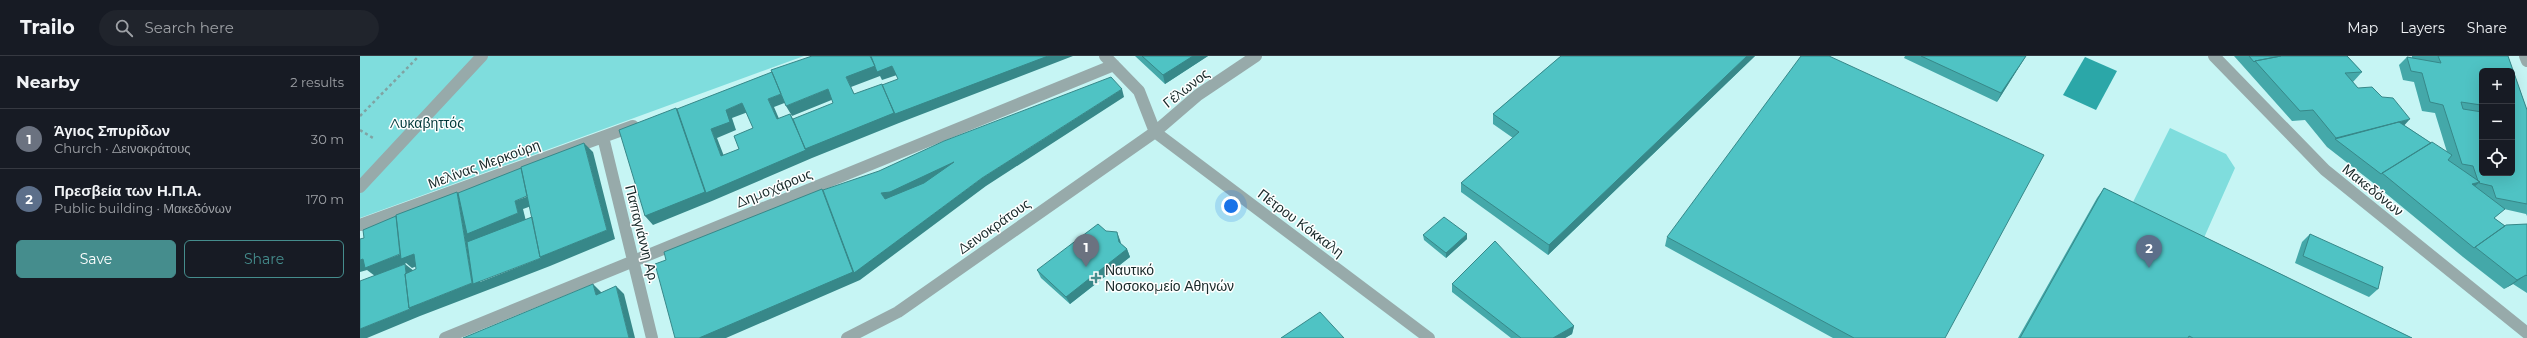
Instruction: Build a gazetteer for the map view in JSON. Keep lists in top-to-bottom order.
{
  "streets": {
    "street": [
      "Γέλωνος",
      "Μελίνας Μερκούρη",
      "Δημοχάρους",
      "Μακεδόνων",
      "Πέτρου Κόκκαλη",
      "Δεινοκράτους",
      "Παπαγιάννη Αρ."
    ]
  },
  "crossings": [
    ["Γέλωνος", "Πέτρου Κόκκαλη"],
    ["Γέλωνος", "Δεινοκράτους"],
    ["Μελίνας Μερκούρη", "Παπαγιάννη Αρ."],
    ["Δημοχάρους", "Παπαγιάννη Αρ."],
    ["Πέτρου Κόκκαλη", "Δεινοκράτους"]
  ],
  "parks": ["Λυκαβηττός"],
  "places": {
    "health": ["Ναυτικό Νοσοκομείο Αθηνών"]
  },
  "page": {
    "header": "Trailo",
    "search": "Search here",
    "nav": ["Map", "Layers", "Share"],
    "heading": ["Nearby", "2 results"],
    "map_buttons": ["+", "−"],
    "list": [
      {
        "mark": "1",
        "name": "Άγιος Σπυρίδων",
        "note": "Church · Δεινοκράτους",
        "value": "30 m"
      },
      {
        "mark": "2",
        "name": "Πρεσβεία των Η.Π.Α.",
        "note": "Public building · Μακεδόνων",
        "value": "170 m"
      }
    ],
    "buttons": ["Save", "Share"],
    "pins": ["1", "2"]
  }
}
